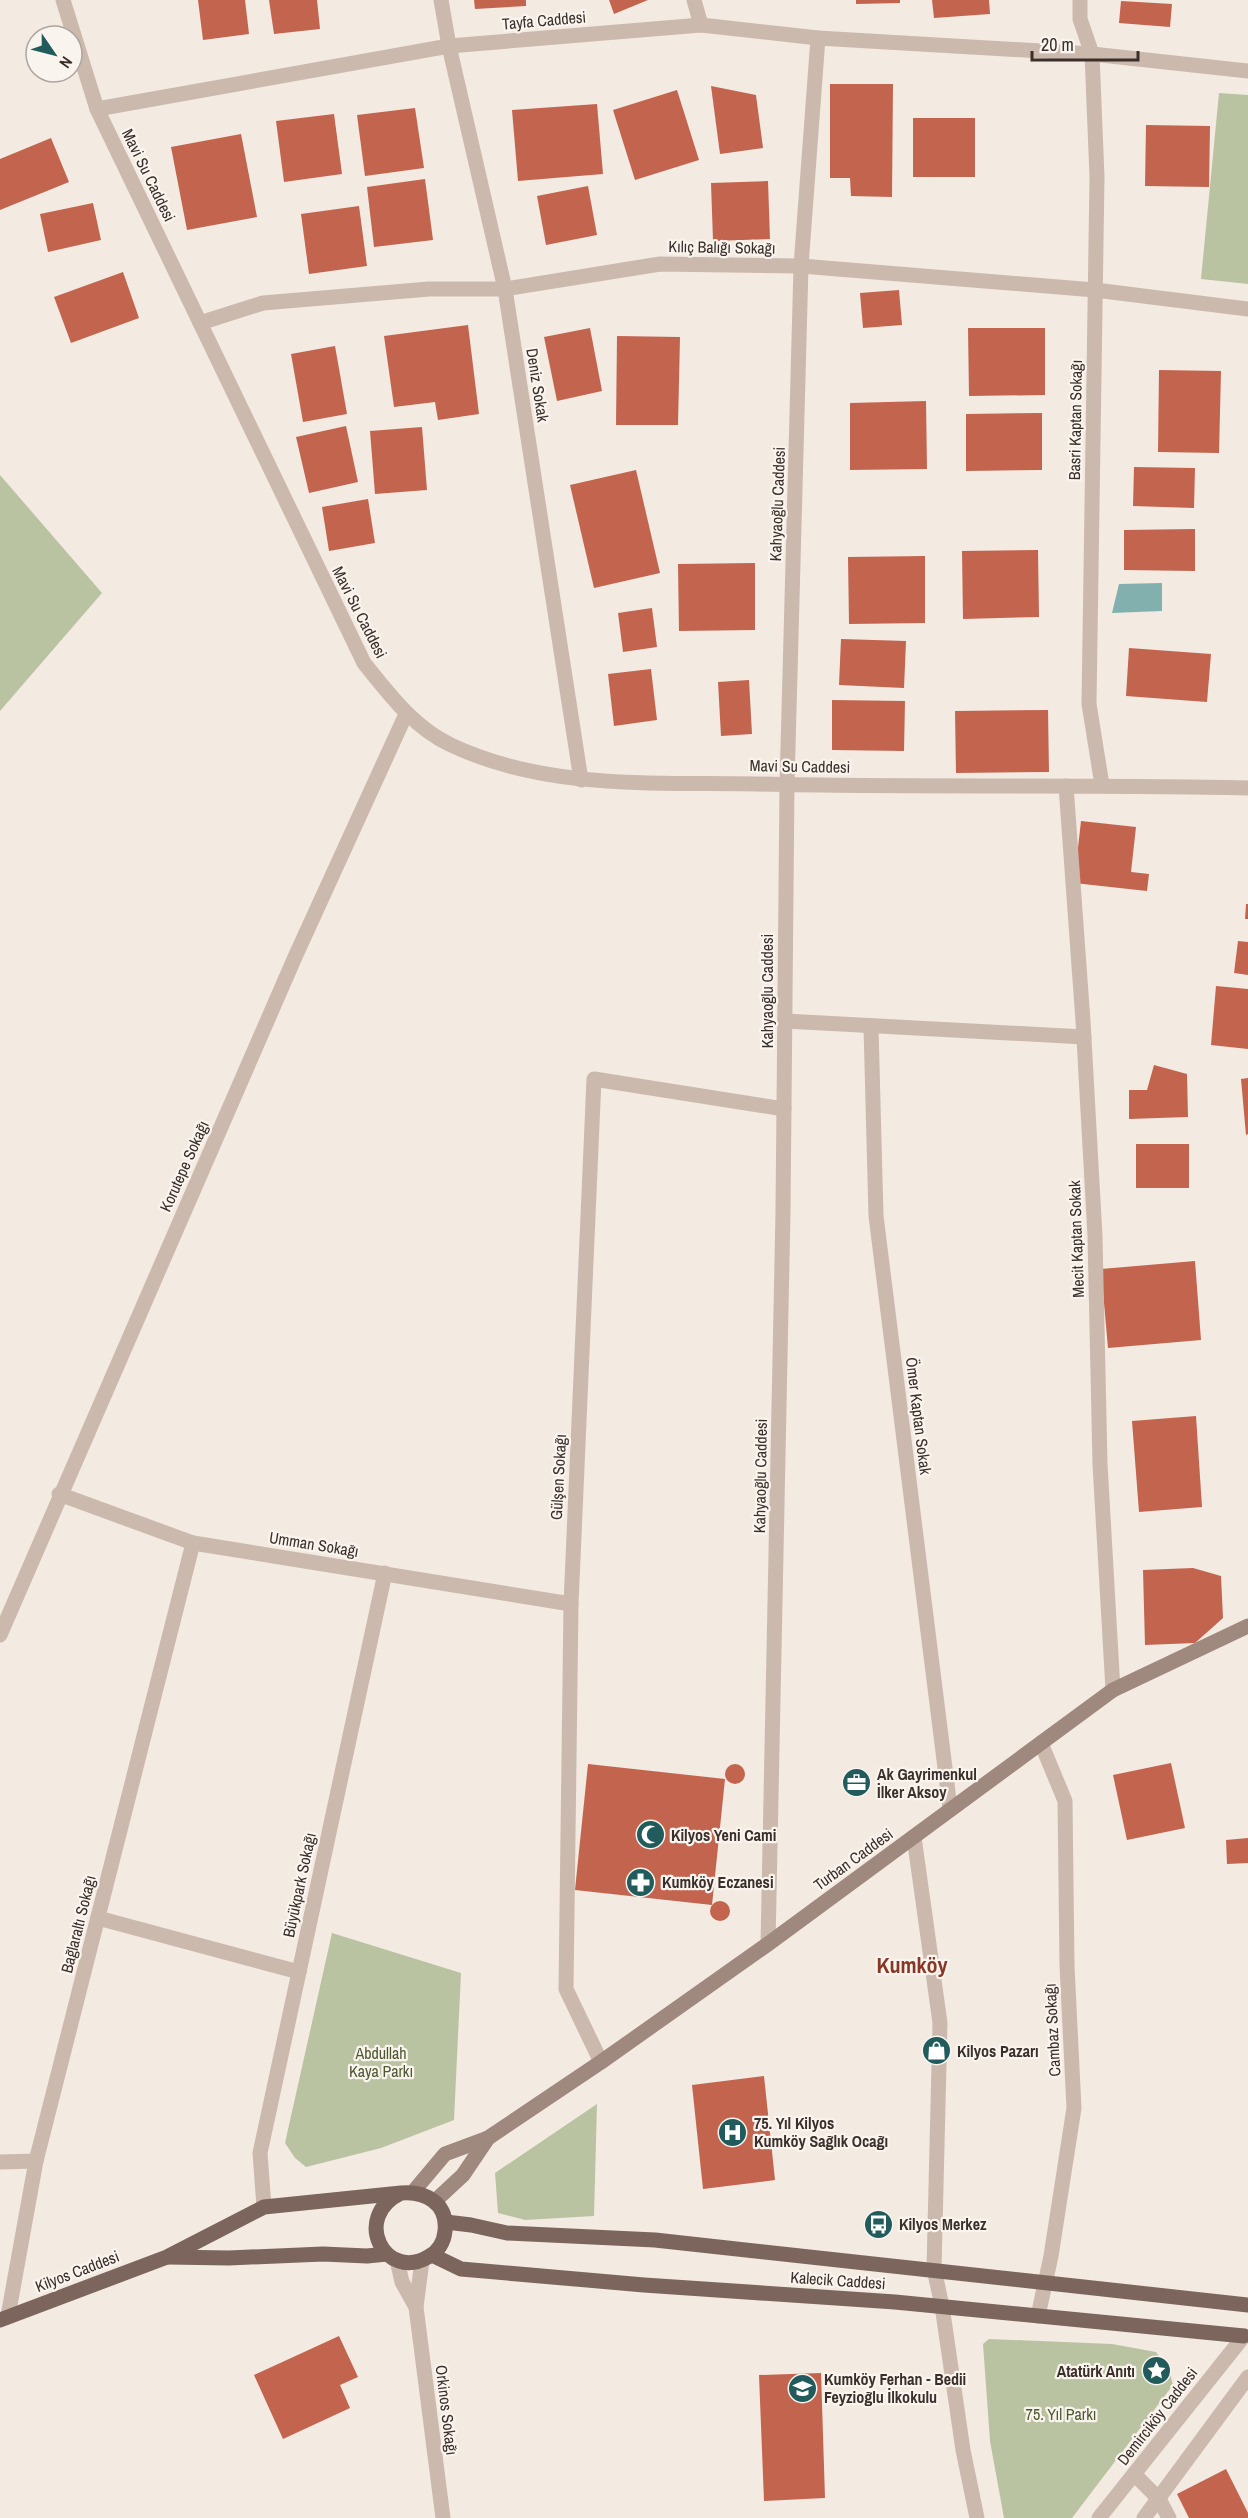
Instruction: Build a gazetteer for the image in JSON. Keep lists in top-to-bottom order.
{
  "streets": {
    "main road": ["Turban Caddesi", "Kilyos Caddesi", "Kalecik Caddesi"],
    "street": [
      "Tayfa Caddesi",
      "Mavi Su Caddesi",
      "Kılıç Balığı Sokağı",
      "Deniz Sokak",
      "Basri Kaptan Sokağı",
      "Kahyaoğlu Caddesi",
      "Korutepe Sokağı",
      "Mecit Kaptan Sokak",
      "Ömer Kaptan Sokak",
      "Gülşen Sokağı",
      "Umman Sokağı",
      "Büyükpark Sokağı",
      "Bağlaraltı Sokağı",
      "Cambaz Sokağı",
      "Orkinos Sokağı",
      "Demirciköy Caddesi"
    ]
  },
  "crossings": [
    ["Tayfa Caddesi", "Mavi Su Caddesi"],
    ["Tayfa Caddesi", "Deniz Sokak"],
    ["Tayfa Caddesi", "Basri Kaptan Sokağı"],
    ["Tayfa Caddesi", "Kahyaoğlu Caddesi"],
    ["Mavi Su Caddesi", "Kılıç Balığı Sokağı"],
    ["Mavi Su Caddesi", "Deniz Sokak"],
    ["Mavi Su Caddesi", "Basri Kaptan Sokağı"],
    ["Mavi Su Caddesi", "Kahyaoğlu Caddesi"],
    ["Mavi Su Caddesi", "Korutepe Sokağı"],
    ["Mavi Su Caddesi", "Mecit Kaptan Sokak"],
    ["Kılıç Balığı Sokağı", "Deniz Sokak"],
    ["Kılıç Balığı Sokağı", "Basri Kaptan Sokağı"],
    ["Kılıç Balığı Sokağı", "Kahyaoğlu Caddesi"],
    ["Kahyaoğlu Caddesi", "Gülşen Sokağı"],
    ["Kahyaoğlu Caddesi", "Turban Caddesi"],
    ["Korutepe Sokağı", "Umman Sokağı"],
    ["Mecit Kaptan Sokak", "Turban Caddesi"],
    ["Ömer Kaptan Sokak", "Turban Caddesi"],
    ["Gülşen Sokağı", "Umman Sokağı"],
    ["Gülşen Sokağı", "Turban Caddesi"],
    ["Umman Sokağı", "Büyükpark Sokağı"],
    ["Umman Sokağı", "Bağlaraltı Sokağı"],
    ["Turban Caddesi", "Cambaz Sokağı"],
    ["Turban Caddesi", "Kalecik Caddesi"],
    ["Bağlaraltı Sokağı", "Kilyos Caddesi"],
    ["Cambaz Sokağı", "Kalecik Caddesi"],
    ["Kalecik Caddesi", "Demirciköy Caddesi"]
  ],
  "districts": ["Kumköy"],
  "parks": ["Abdullah Kaya Parkı", "75. Yıl Parkı"],
  "places": {
    "office": ["Ak Gayrimenkul İlker Aksoy"],
    "mosque": ["Kilyos Yeni Cami"],
    "pharmacy": ["Kumköy Eczanesi"],
    "shop": ["Kilyos Pazarı"],
    "hospital": ["75. Yıl Kilyos Kumköy Sağlık Ocağı"],
    "bus stop": ["Kilyos Merkez"],
    "place": ["Atatürk Anıtı"],
    "school or university": ["Kumköy Ferhan - Bedii Feyzioğlu İlkokulu"]
  },
  "scale_bar": "20 m",
  "north": "bottom right"
}
